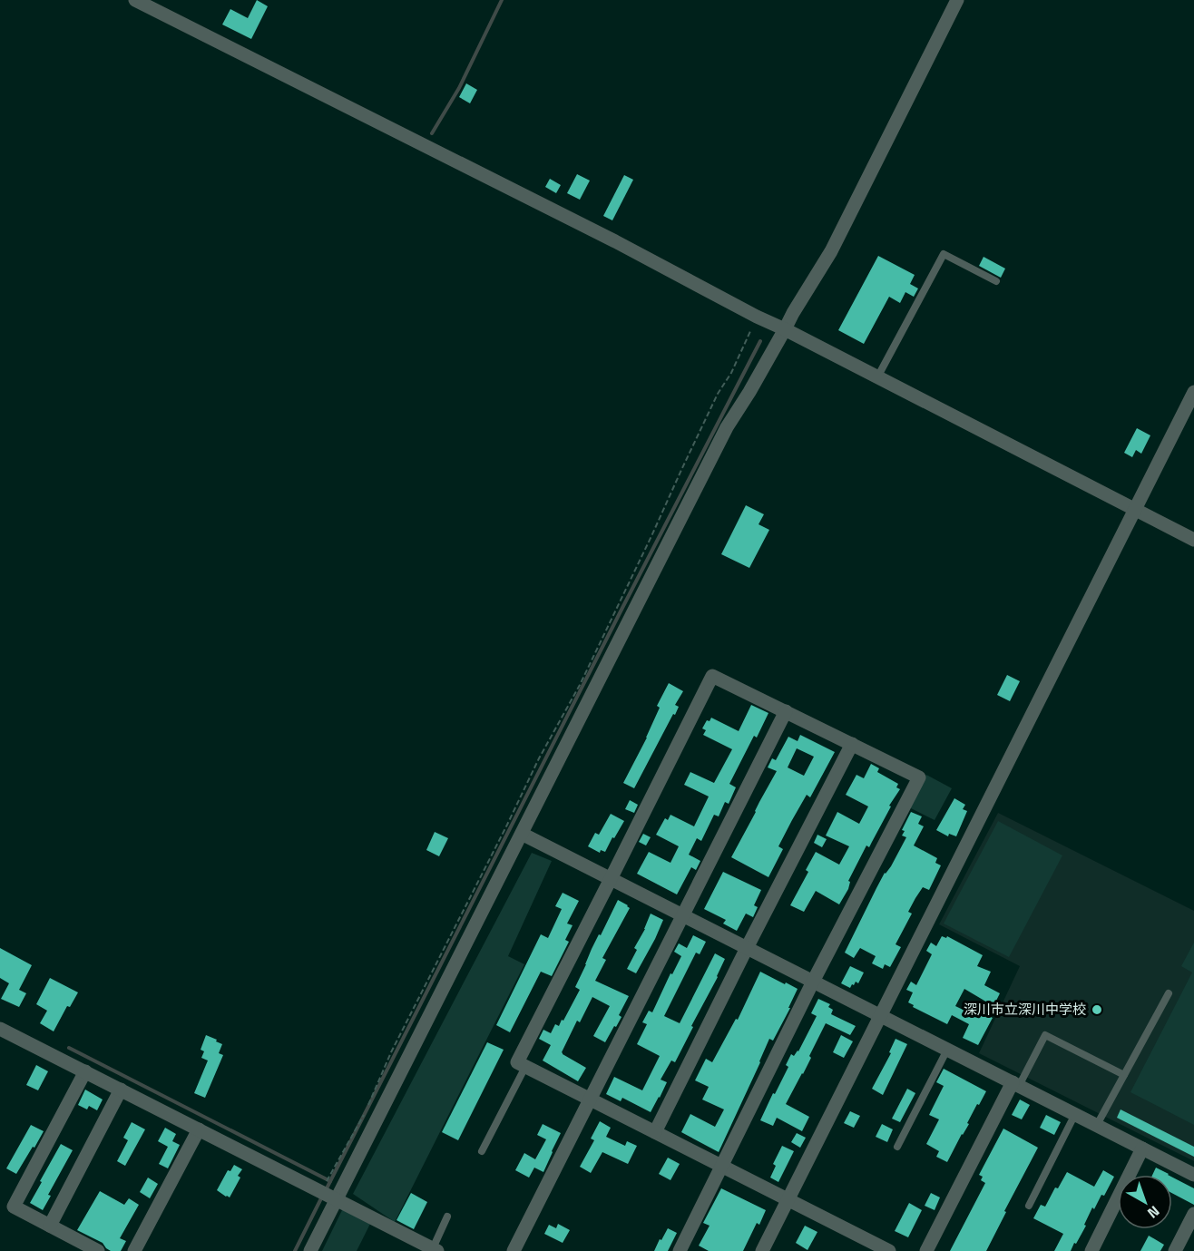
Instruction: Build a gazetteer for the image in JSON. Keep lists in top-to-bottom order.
{
  "places": ["深川市立深川中学校"],
  "north": "bottom right"
}
